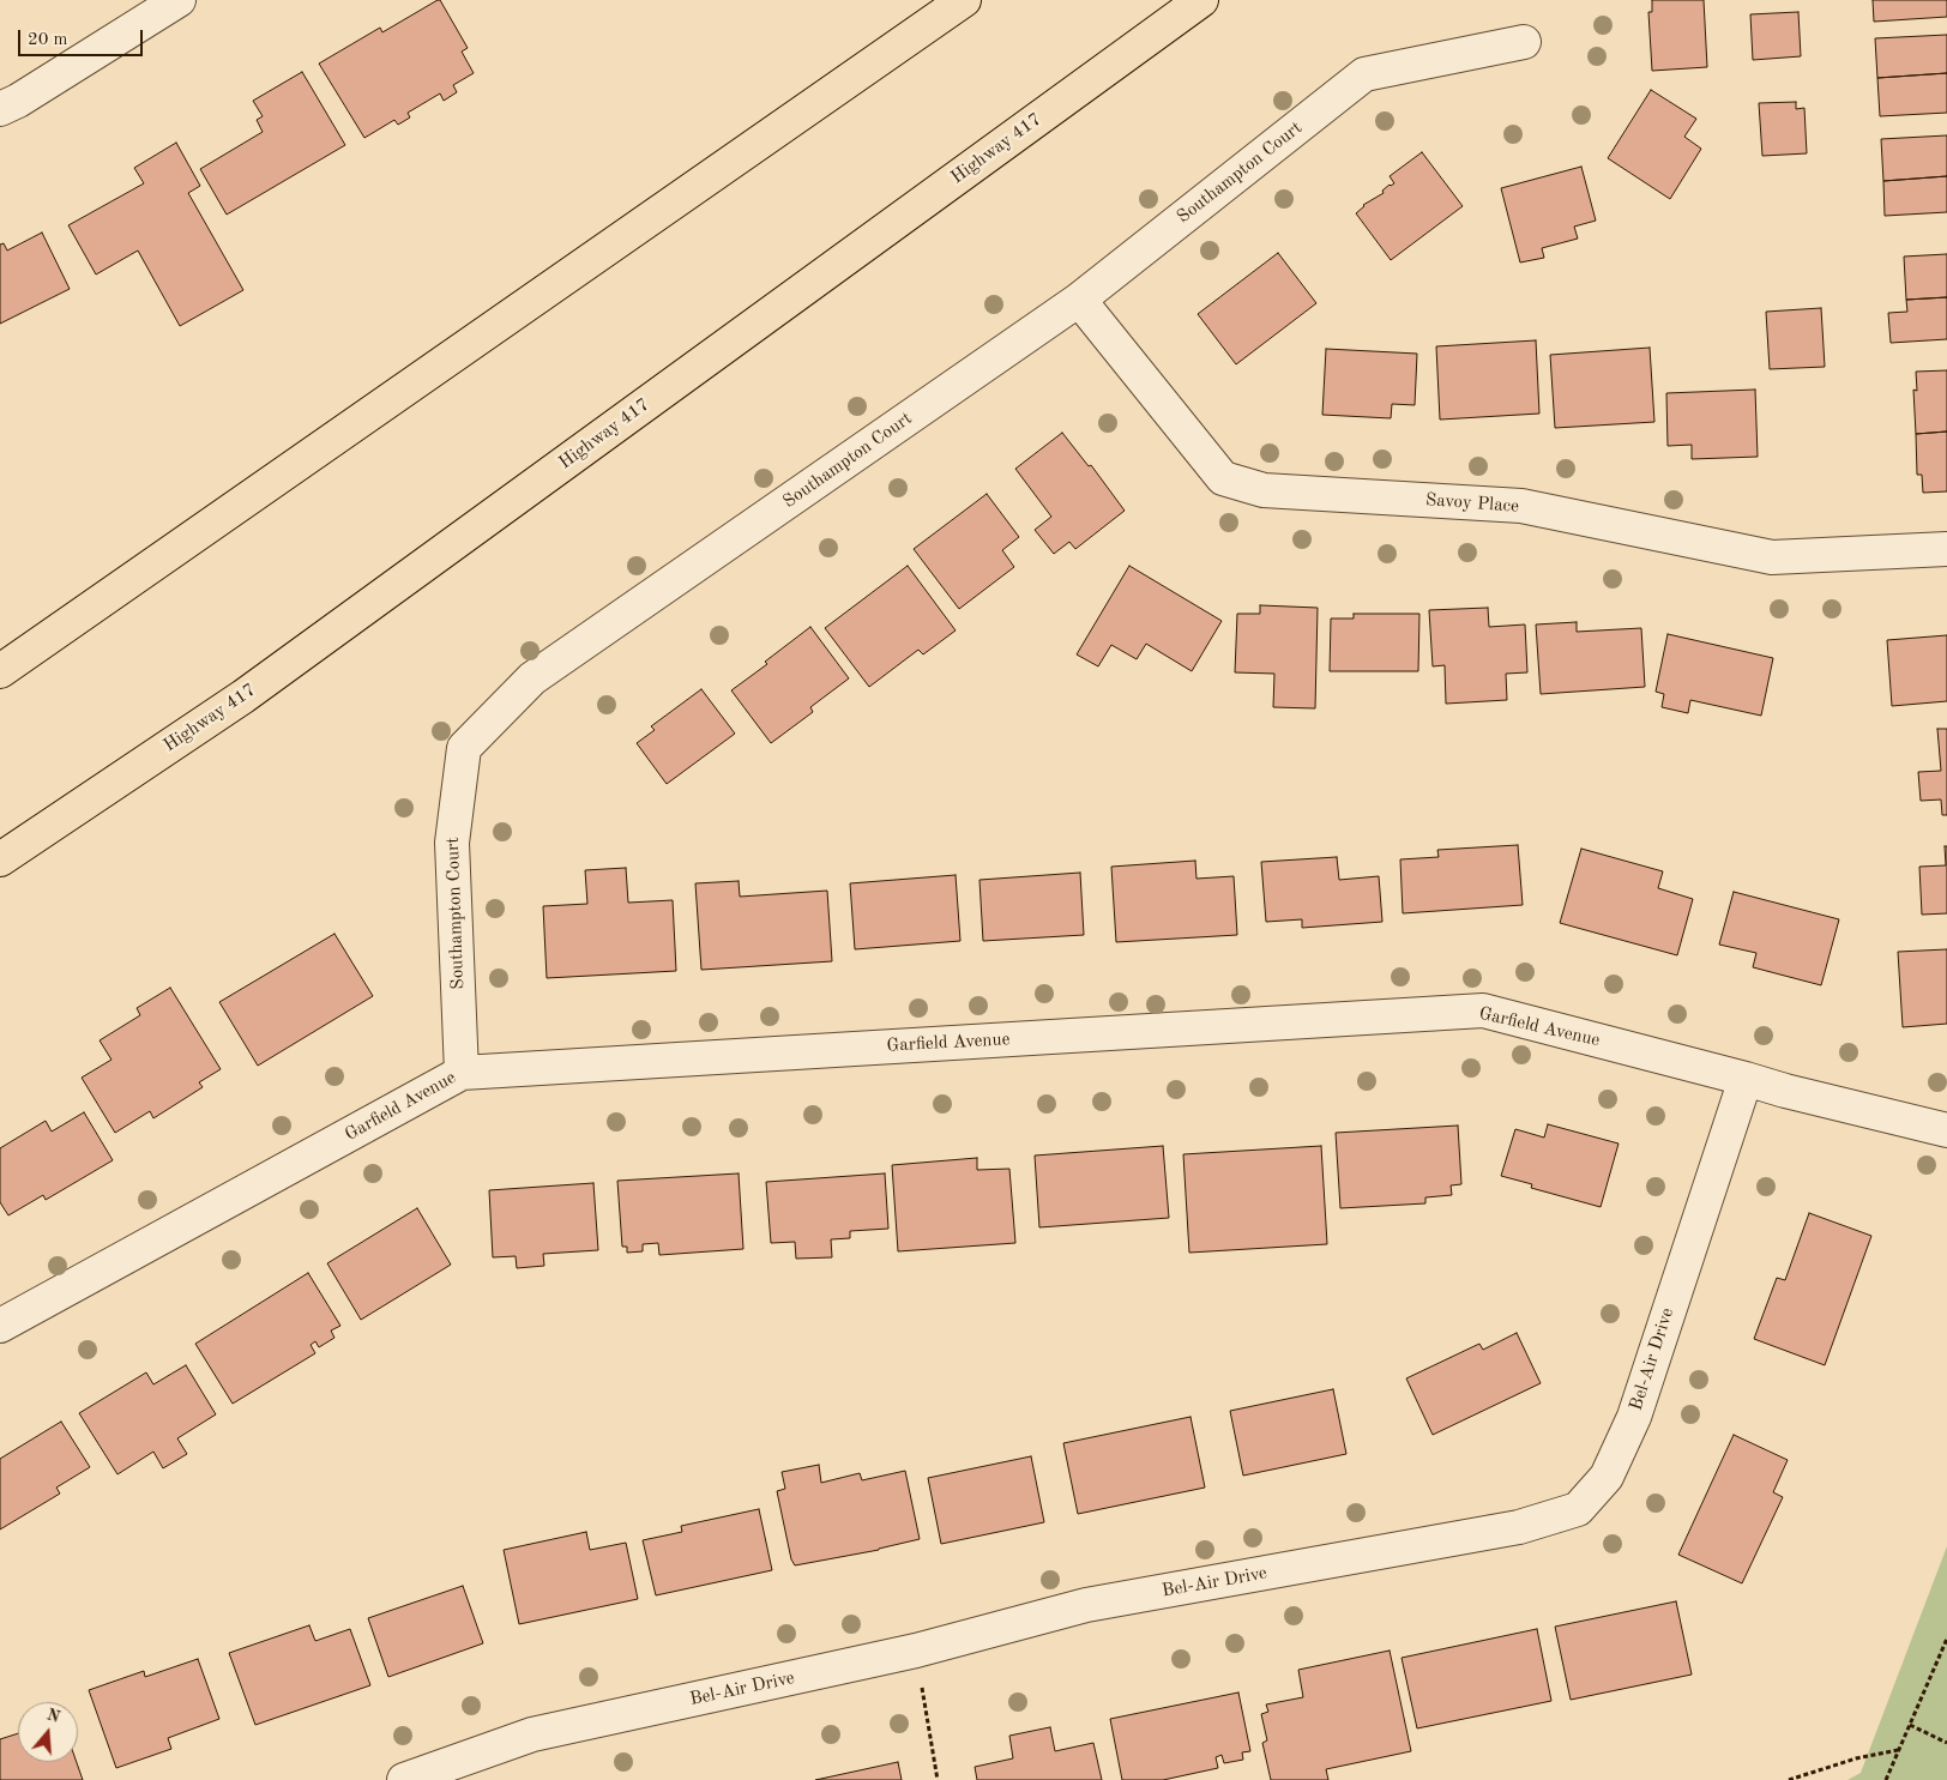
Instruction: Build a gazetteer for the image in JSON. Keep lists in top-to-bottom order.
{
  "streets": {
    "highway": ["Highway 417"],
    "street": [
      "Southampton Court",
      "Savoy Place",
      "Garfield Avenue",
      "Bel-Air Drive"
    ]
  },
  "crossings": [
    ["Southampton Court", "Savoy Place"],
    ["Southampton Court", "Garfield Avenue"],
    ["Garfield Avenue", "Bel-Air Drive"]
  ],
  "scale_bar": "20 m",
  "north": "top"
}
